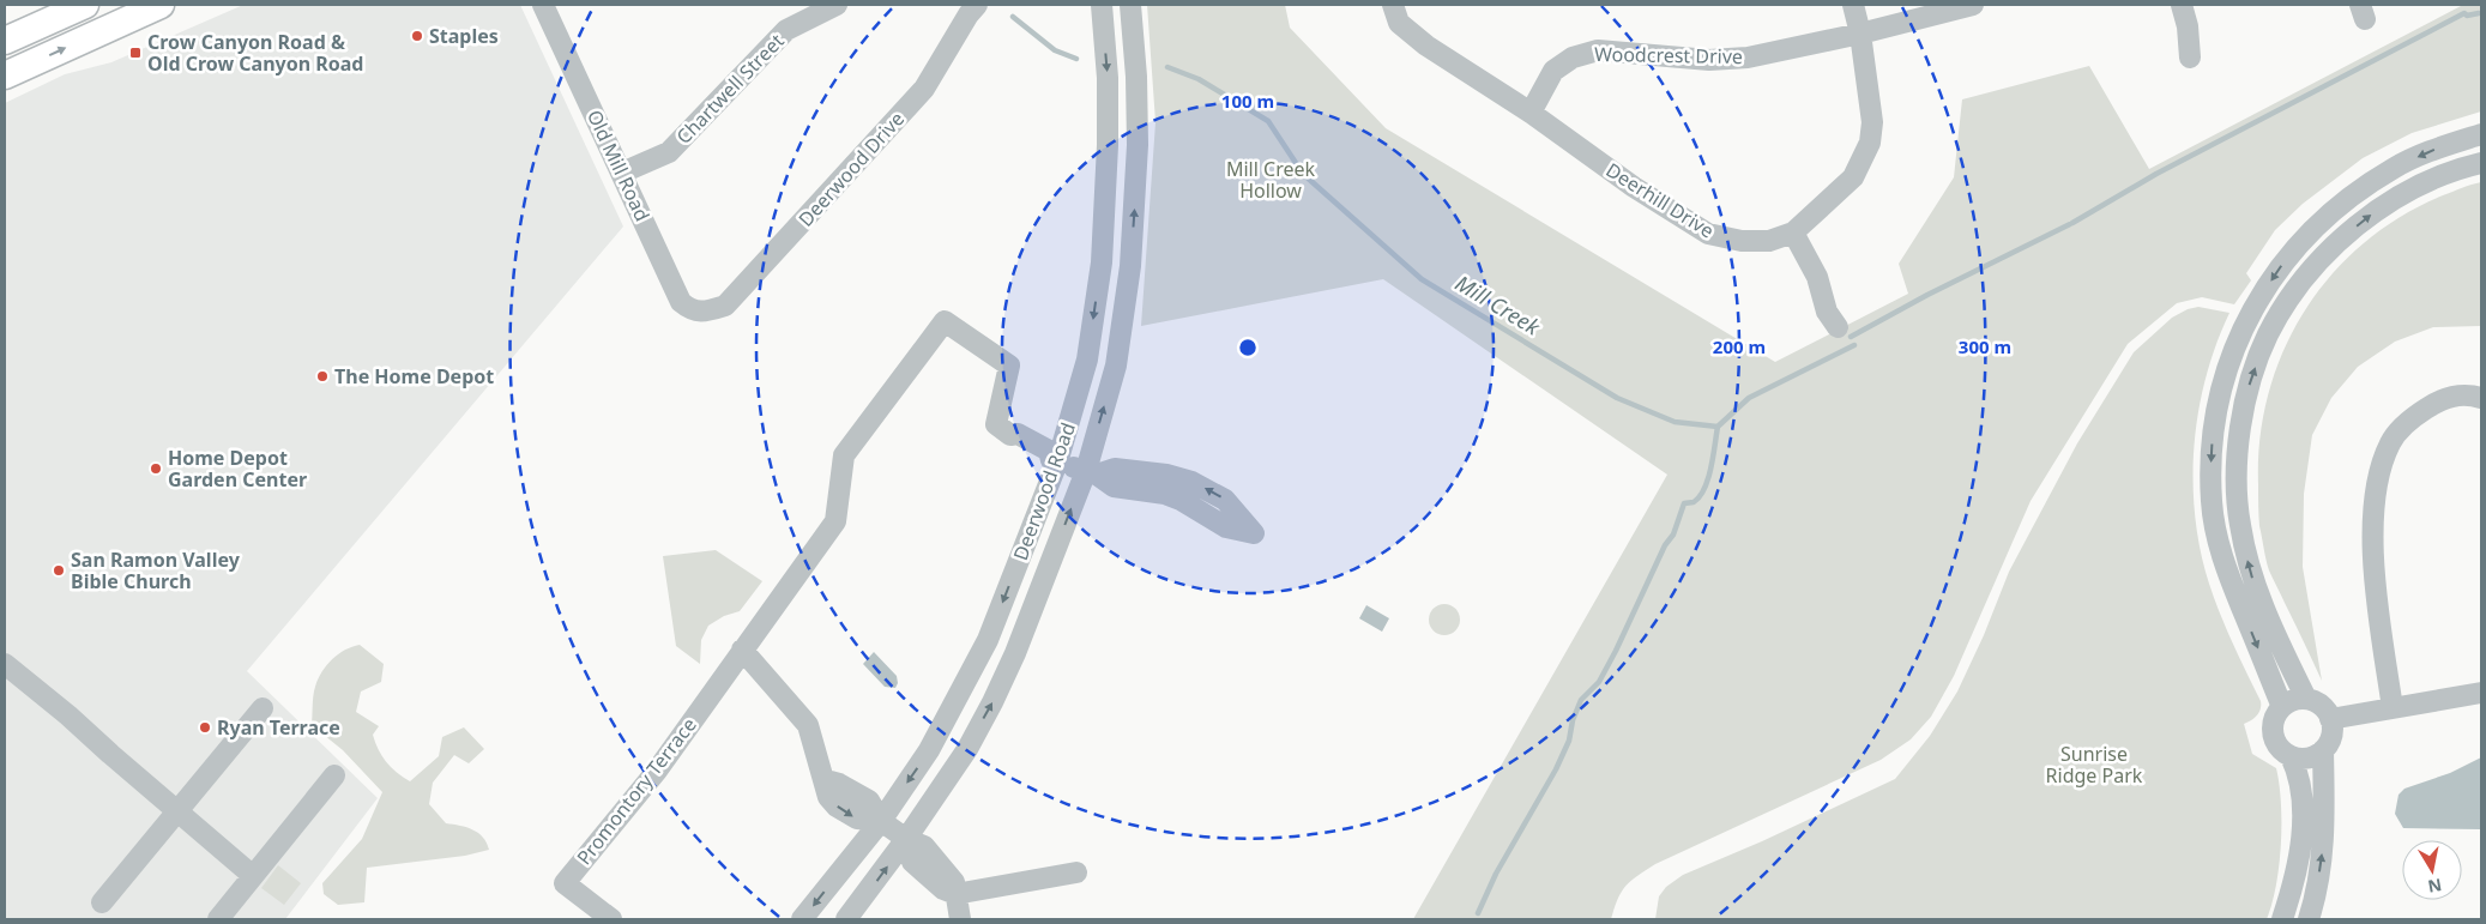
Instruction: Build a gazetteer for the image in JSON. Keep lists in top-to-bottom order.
{
  "streets": {
    "street": [
      "Woodcrest Drive",
      "Chartwell Street",
      "Old Mill Road",
      "Deerwood Drive",
      "Deerhill Drive",
      "Deerwood Road",
      "Promontory Terrace"
    ]
  },
  "crossings": [
    ["Woodcrest Drive", "Deerhill Drive"],
    ["Chartwell Street", "Old Mill Road"],
    ["Old Mill Road", "Deerwood Drive"],
    ["Deerwood Road", "Promontory Terrace"]
  ],
  "water": ["Mill Creek"],
  "parks": ["Mill Creek Hollow", "Sunrise Ridge Park"],
  "places": {
    "other": [
      "Staples",
      "The Home Depot",
      "Home Depot Garden Center",
      "San Ramon Valley Bible Church",
      "Ryan Terrace"
    ],
    "transit": ["Crow Canyon Road & Old Crow Canyon Road"]
  },
  "north": "bottom",
  "rings": ["100 m", "200 m", "300 m"]
}
